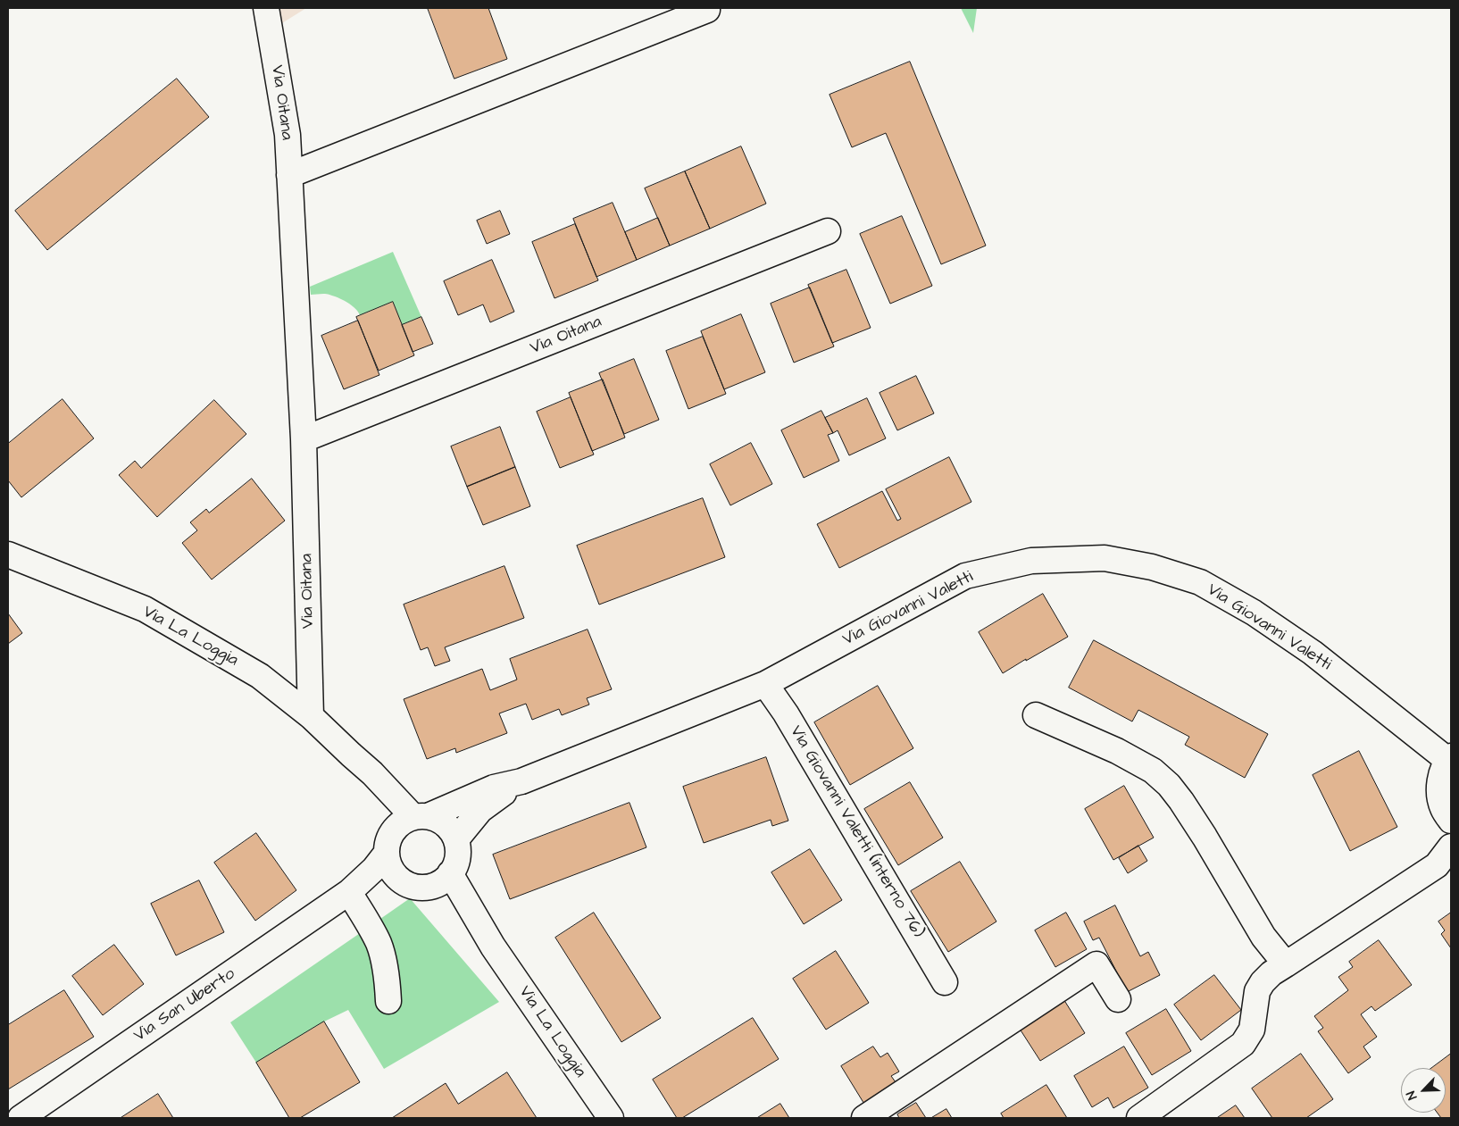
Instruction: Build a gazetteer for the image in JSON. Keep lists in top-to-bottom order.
{
  "streets": {
    "street": [
      "Via Oitana",
      "Via Giovanni Valetti",
      "Via La Loggia",
      "Via Giovanni Valetti (interno 76)",
      "Via San Uberto"
    ]
  },
  "crossings": [
    ["Via Oitana", "Via La Loggia"],
    ["Via Giovanni Valetti", "Via La Loggia"],
    ["Via Giovanni Valetti", "Via Giovanni Valetti (interno 76)"],
    ["Via Giovanni Valetti", "Via San Uberto"],
    ["Via La Loggia", "Via San Uberto"]
  ],
  "north": "bottom left"
}
